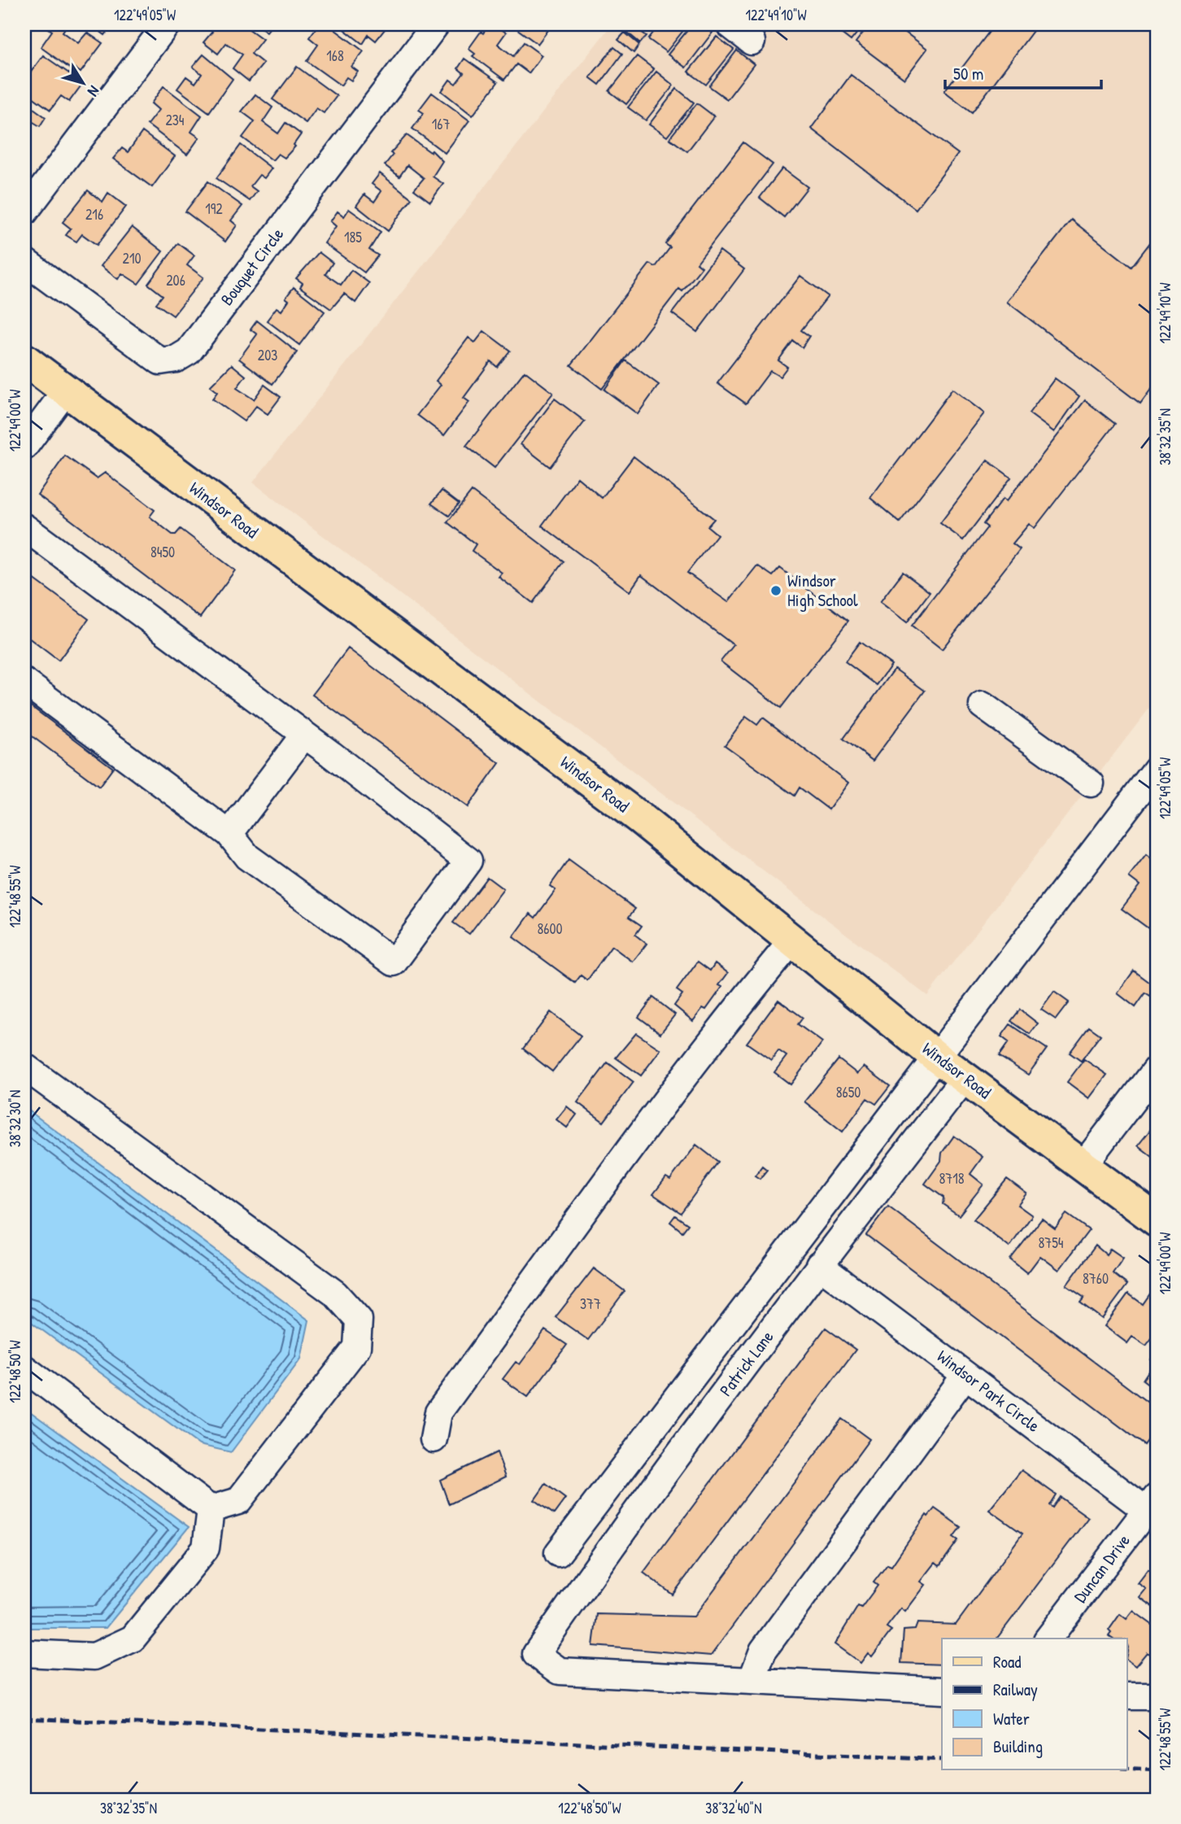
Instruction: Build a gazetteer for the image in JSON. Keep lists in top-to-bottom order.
{
  "streets": {
    "main road": ["Windsor Road"],
    "street": [
      "Bouquet Circle",
      "Patrick Lane",
      "Windsor Park Circle",
      "Duncan Drive"
    ]
  },
  "crossings": [
    ["Windsor Road", "Patrick Lane"],
    ["Patrick Lane", "Windsor Park Circle"],
    ["Windsor Park Circle", "Duncan Drive"]
  ],
  "places": ["Windsor High School"],
  "house_numbers": [
    "168",
    "234",
    "167",
    "192",
    "216",
    "185",
    "210",
    "206",
    "203",
    "8450",
    "8600",
    "8650",
    "8718",
    "8754",
    "8760",
    "377"
  ],
  "legend": [
    "Road",
    "Railway",
    "Water",
    "Building"
  ],
  "scale_bar": "50 m",
  "north": "bottom right",
  "coordinates": [
    "122°49'05\"W",
    "122°49'10\"W",
    "122°49'00\"W",
    "38°32'35\"N",
    "122°48'55\"W",
    "38°32'30\"N",
    "122°48'50\"W",
    "38°32'40\"N"
  ]
}
